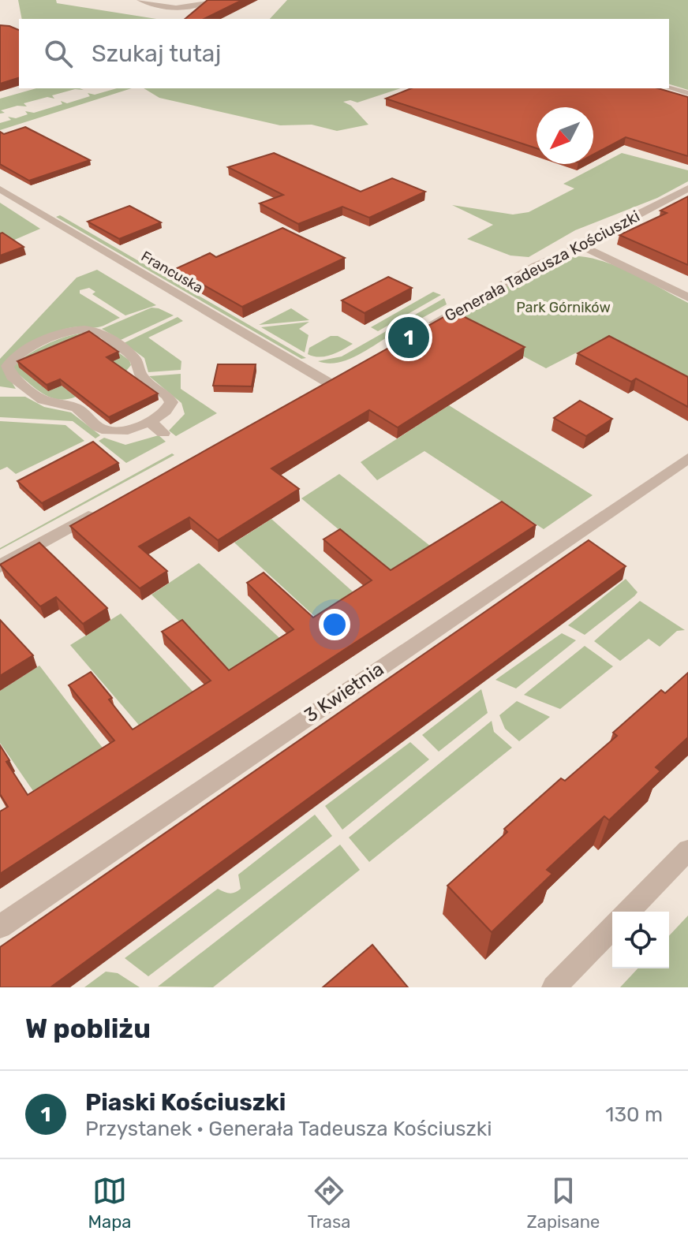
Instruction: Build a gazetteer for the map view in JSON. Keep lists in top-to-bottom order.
{
  "streets": {
    "street": ["Generała Tadeusza Kościuszki", "Francuska", "3 Kwietnia"]
  },
  "parks": ["Park Górników"],
  "north": "bottom left",
  "page": {
    "search": "Szukaj tutaj",
    "pins": "1",
    "heading": "W pobliżu",
    "list": [
      {
        "mark": "1",
        "name": "Piaski Kościuszki",
        "note": "Przystanek · Generała Tadeusza Kościuszki",
        "value": "130 m"
      }
    ],
    "nav": ["Mapa", "Trasa", "Zapisane"]
  }
}
